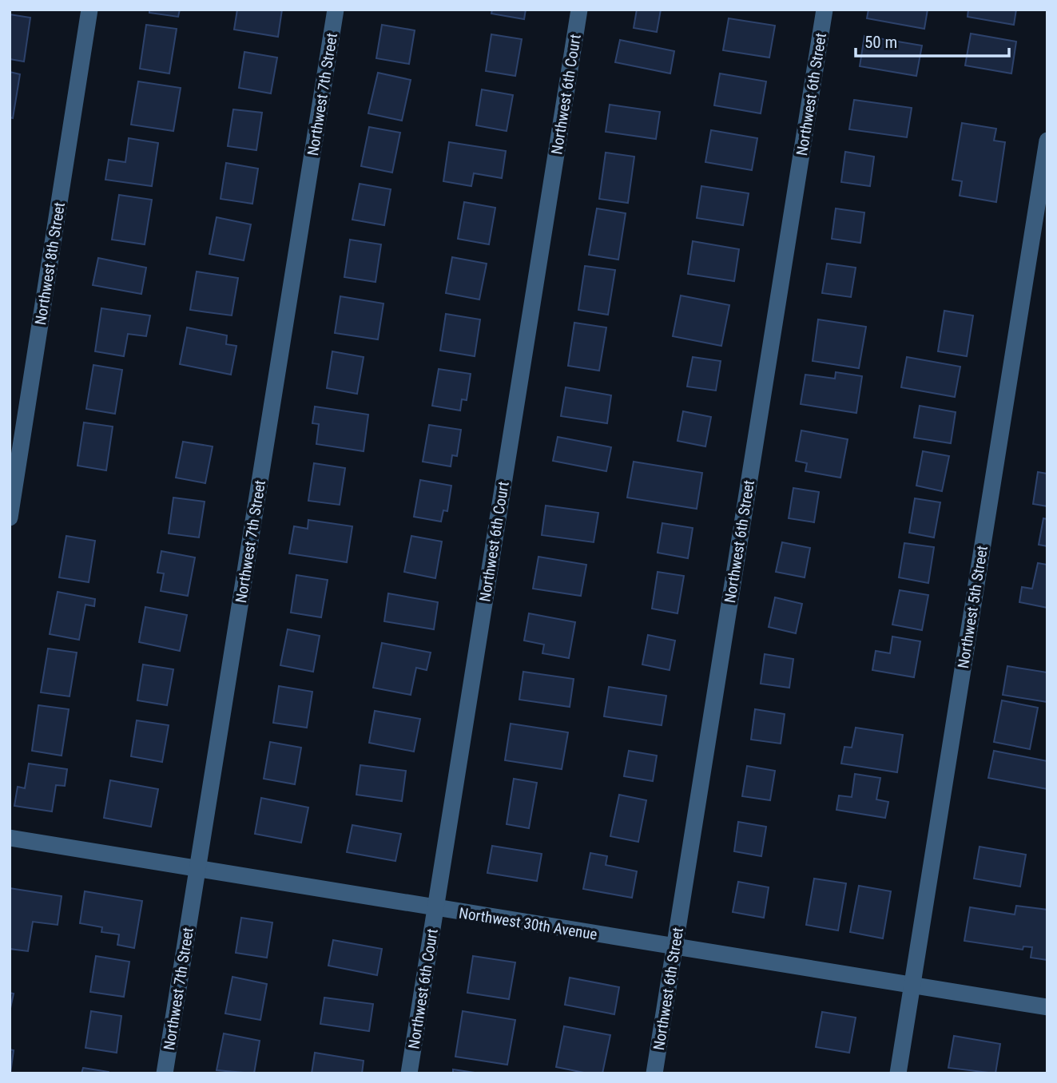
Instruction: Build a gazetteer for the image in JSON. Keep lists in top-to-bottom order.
{
  "streets": {
    "street": [
      "Northwest 7th Street",
      "Northwest 6th Court",
      "Northwest 6th Street",
      "Northwest 8th Street",
      "Northwest 5th Street",
      "Northwest 30th Avenue"
    ]
  },
  "crossings": [
    ["Northwest 7th Street", "Northwest 30th Avenue"],
    ["Northwest 6th Court", "Northwest 30th Avenue"],
    ["Northwest 6th Street", "Northwest 30th Avenue"],
    ["Northwest 5th Street", "Northwest 30th Avenue"]
  ],
  "scale_bar": "50 m"
}
